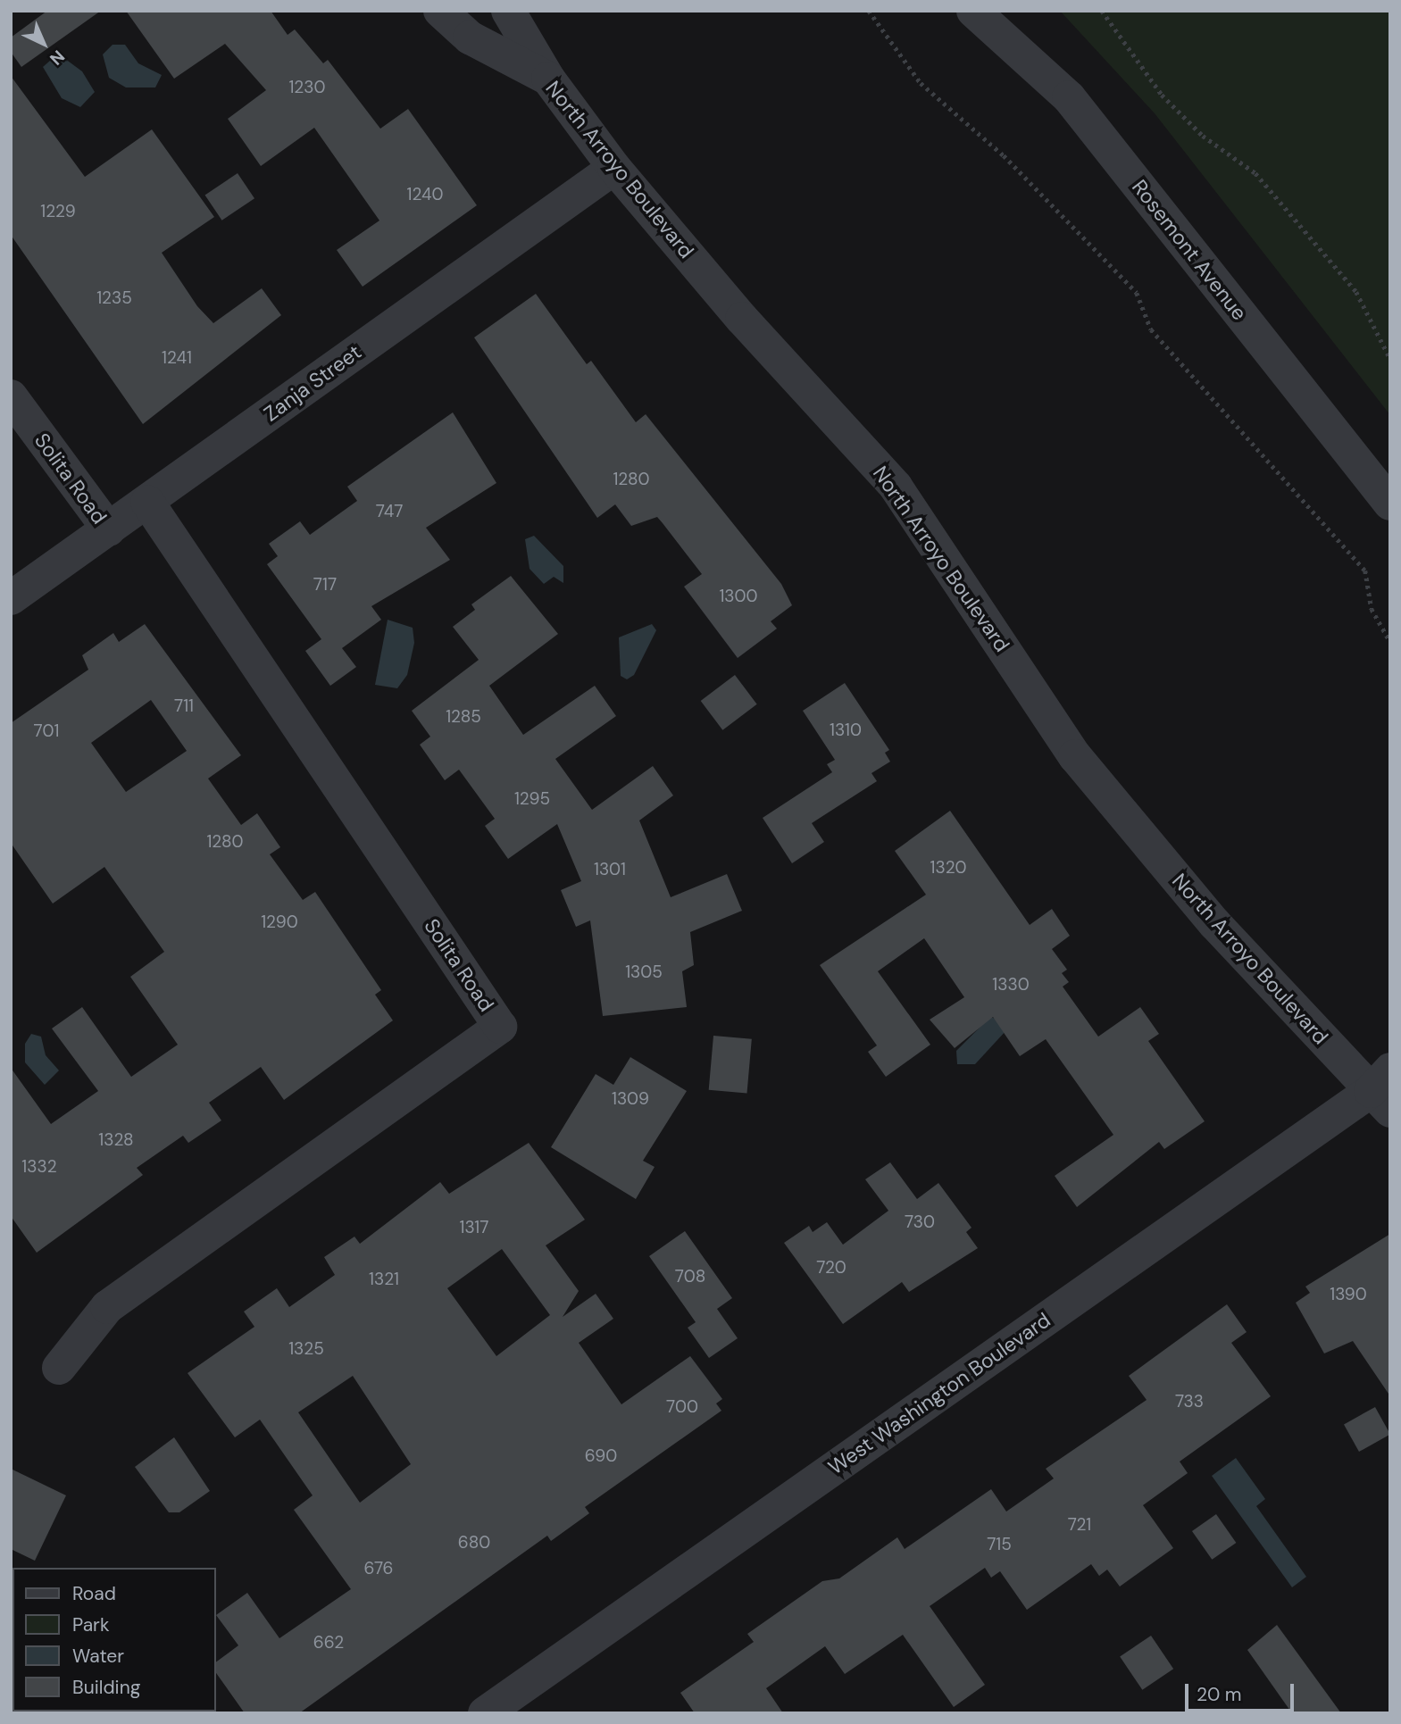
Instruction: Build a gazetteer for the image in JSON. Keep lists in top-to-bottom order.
{
  "streets": {
    "street": [
      "North Arroyo Boulevard",
      "Rosemont Avenue",
      "Zanja Street",
      "Solita Road",
      "West Washington Boulevard"
    ]
  },
  "crossings": [
    ["North Arroyo Boulevard", "Zanja Street"],
    ["North Arroyo Boulevard", "West Washington Boulevard"],
    ["Zanja Street", "Solita Road"]
  ],
  "house_numbers": [
    "1230",
    "1240",
    "1229",
    "1235",
    "1241",
    "1280",
    "747",
    "717",
    "1300",
    "711",
    "1285",
    "1310",
    "701",
    "1295",
    "1280",
    "1320",
    "1301",
    "1290",
    "1305",
    "1330",
    "1309",
    "1328",
    "1332",
    "730",
    "1317",
    "720",
    "708",
    "1321",
    "1390",
    "1325",
    "733",
    "700",
    "690",
    "721",
    "680",
    "715",
    "676",
    "662"
  ],
  "legend": [
    "Road",
    "Park",
    "Water",
    "Building"
  ],
  "scale_bar": "20 m",
  "north": "bottom right"
}
